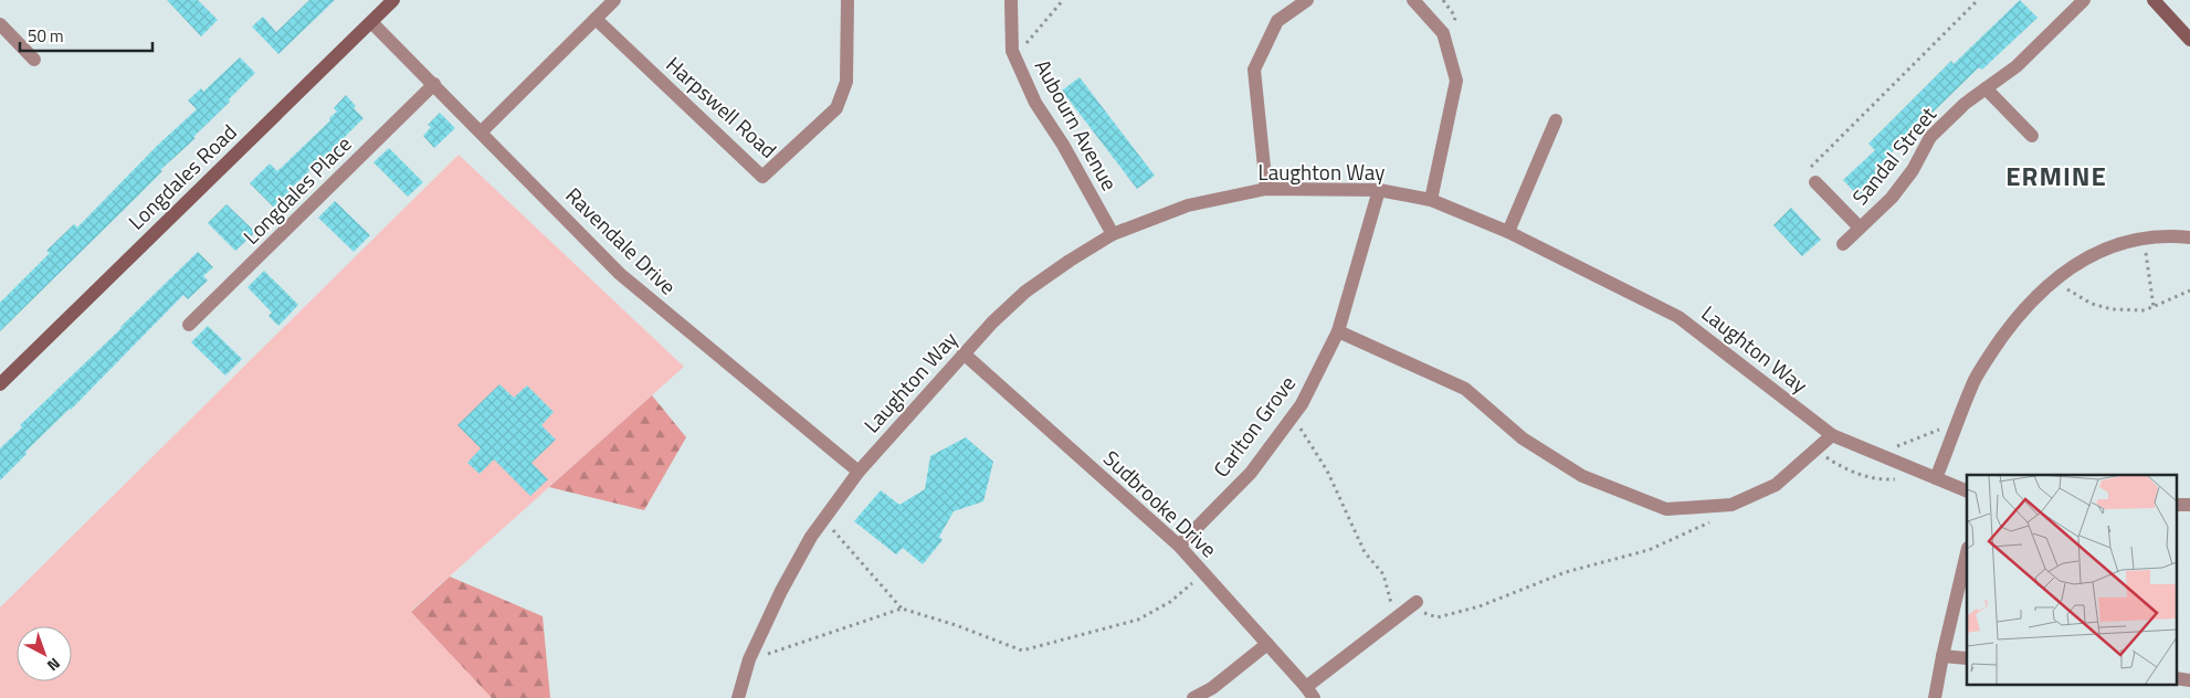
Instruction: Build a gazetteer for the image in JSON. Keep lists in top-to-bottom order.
{
  "streets": {
    "main road": ["Longdales Road"],
    "street": [
      "Harpswell Road",
      "Aubourn Avenue",
      "Sandal Street",
      "Laughton Way",
      "Longdales Place",
      "Ravendale Drive",
      "Carlton Grove",
      "Sudbrooke Drive"
    ]
  },
  "crossings": [
    ["Aubourn Avenue", "Laughton Way"],
    ["Laughton Way", "Ravendale Drive"],
    ["Laughton Way", "Carlton Grove"],
    ["Laughton Way", "Sudbrooke Drive"],
    ["Longdales Road", "Ravendale Drive"],
    ["Longdales Place", "Ravendale Drive"],
    ["Carlton Grove", "Sudbrooke Drive"]
  ],
  "districts": ["ERMINE"],
  "scale_bar": "50 m",
  "north": "bottom right"
}
